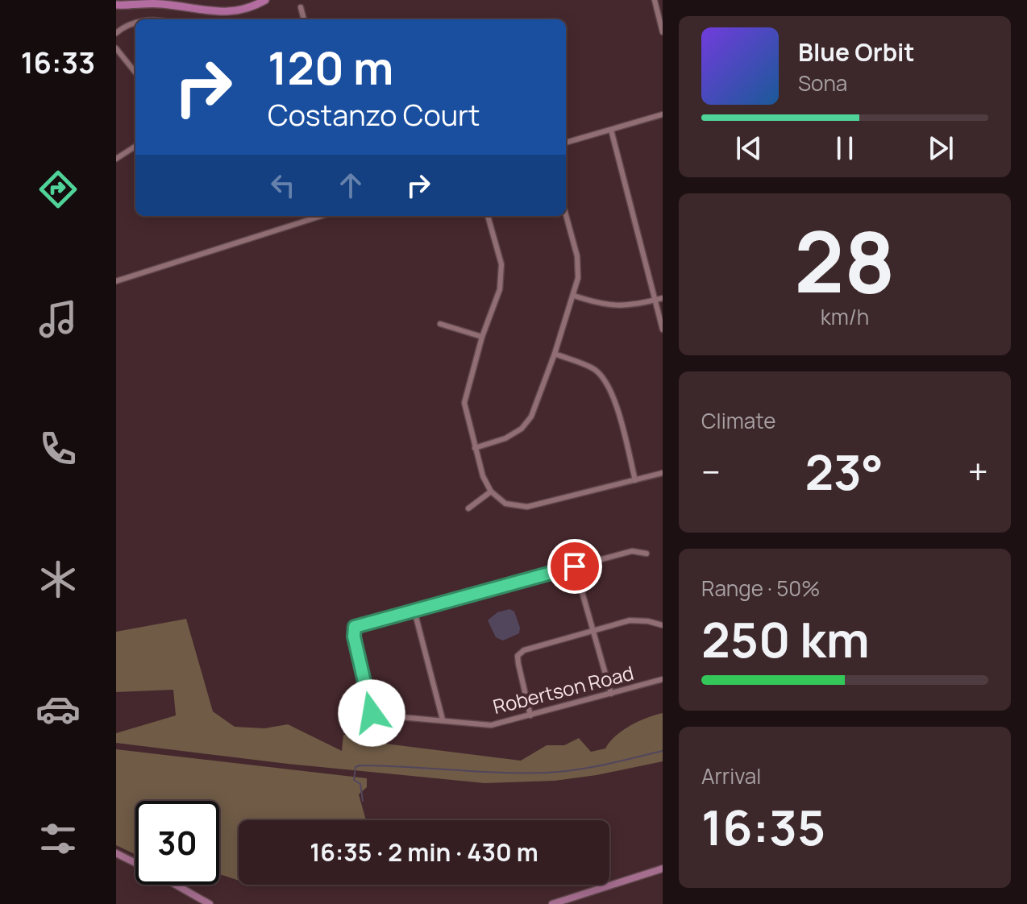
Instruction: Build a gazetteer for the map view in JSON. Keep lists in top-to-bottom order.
{
  "streets": {
    "street": ["Robertson Road"]
  },
  "page": {
    "tabs": "16:33",
    "turn": ["120 m", "Costanzo Court"],
    "song": ["Blue Orbit", "Sona"],
    "tile": [
      ["28", "km/h"],
      "Climate",
      ["Range · 50%", "250 km"],
      ["Arrival", "16:35"]
    ],
    "heat": ["−", "23°", "+"],
    "limit": "30",
    "trip": "16:35 · 2 min · 430 m"
  }
}
